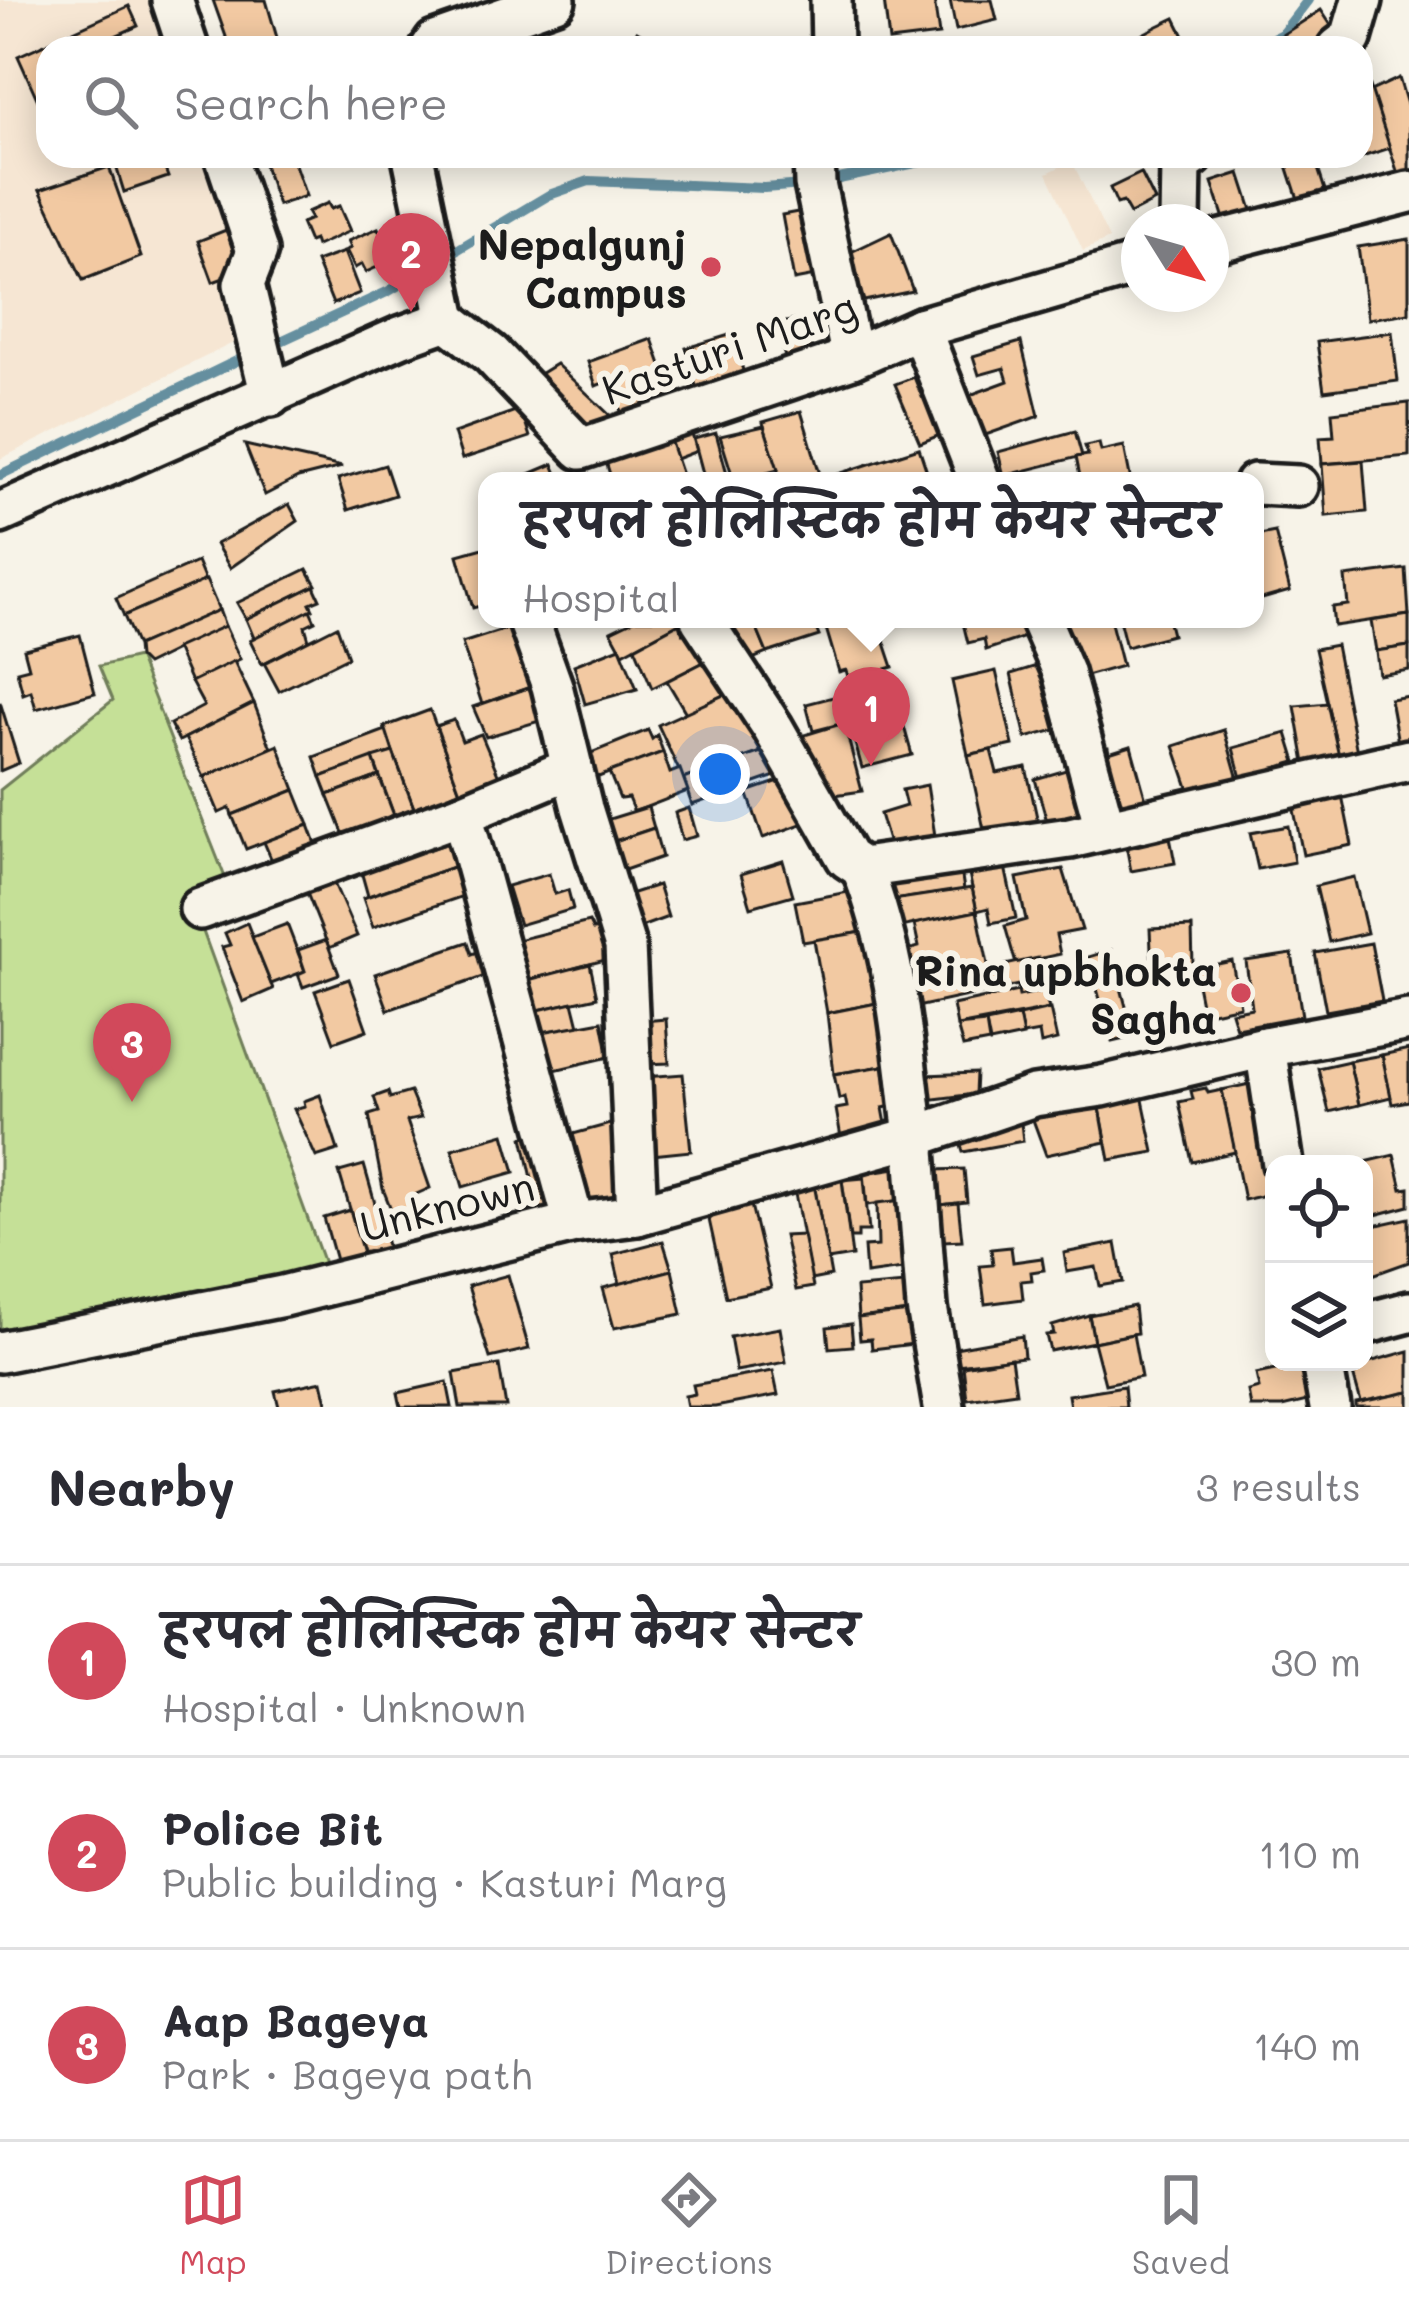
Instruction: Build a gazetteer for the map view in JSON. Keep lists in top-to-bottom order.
{
  "streets": {
    "street": ["Kasturi Marg", "Unknown"]
  },
  "places": ["Nepalgunj Campus", "Rina upbhokta Sagha"],
  "north": "bottom right",
  "page": {
    "search": "Search here",
    "pins": ["2", "1", "3"],
    "popup": ["हरपल होलिस्टिक होम केयर सेन्टर", "Hospital"],
    "heading": ["Nearby", "3 results"],
    "list": [
      {
        "mark": "1",
        "name": "हरपल होलिस्टिक होम केयर सेन्टर",
        "note": "Hospital · Unknown",
        "value": "30 m"
      },
      {
        "mark": "2",
        "name": "Police Bit",
        "note": "Public building · Kasturi Marg",
        "value": "110 m"
      },
      {
        "mark": "3",
        "name": "Aap Bageya",
        "note": "Park · Bageya path",
        "value": "140 m"
      }
    ],
    "nav": ["Map", "Directions", "Saved"]
  }
}
